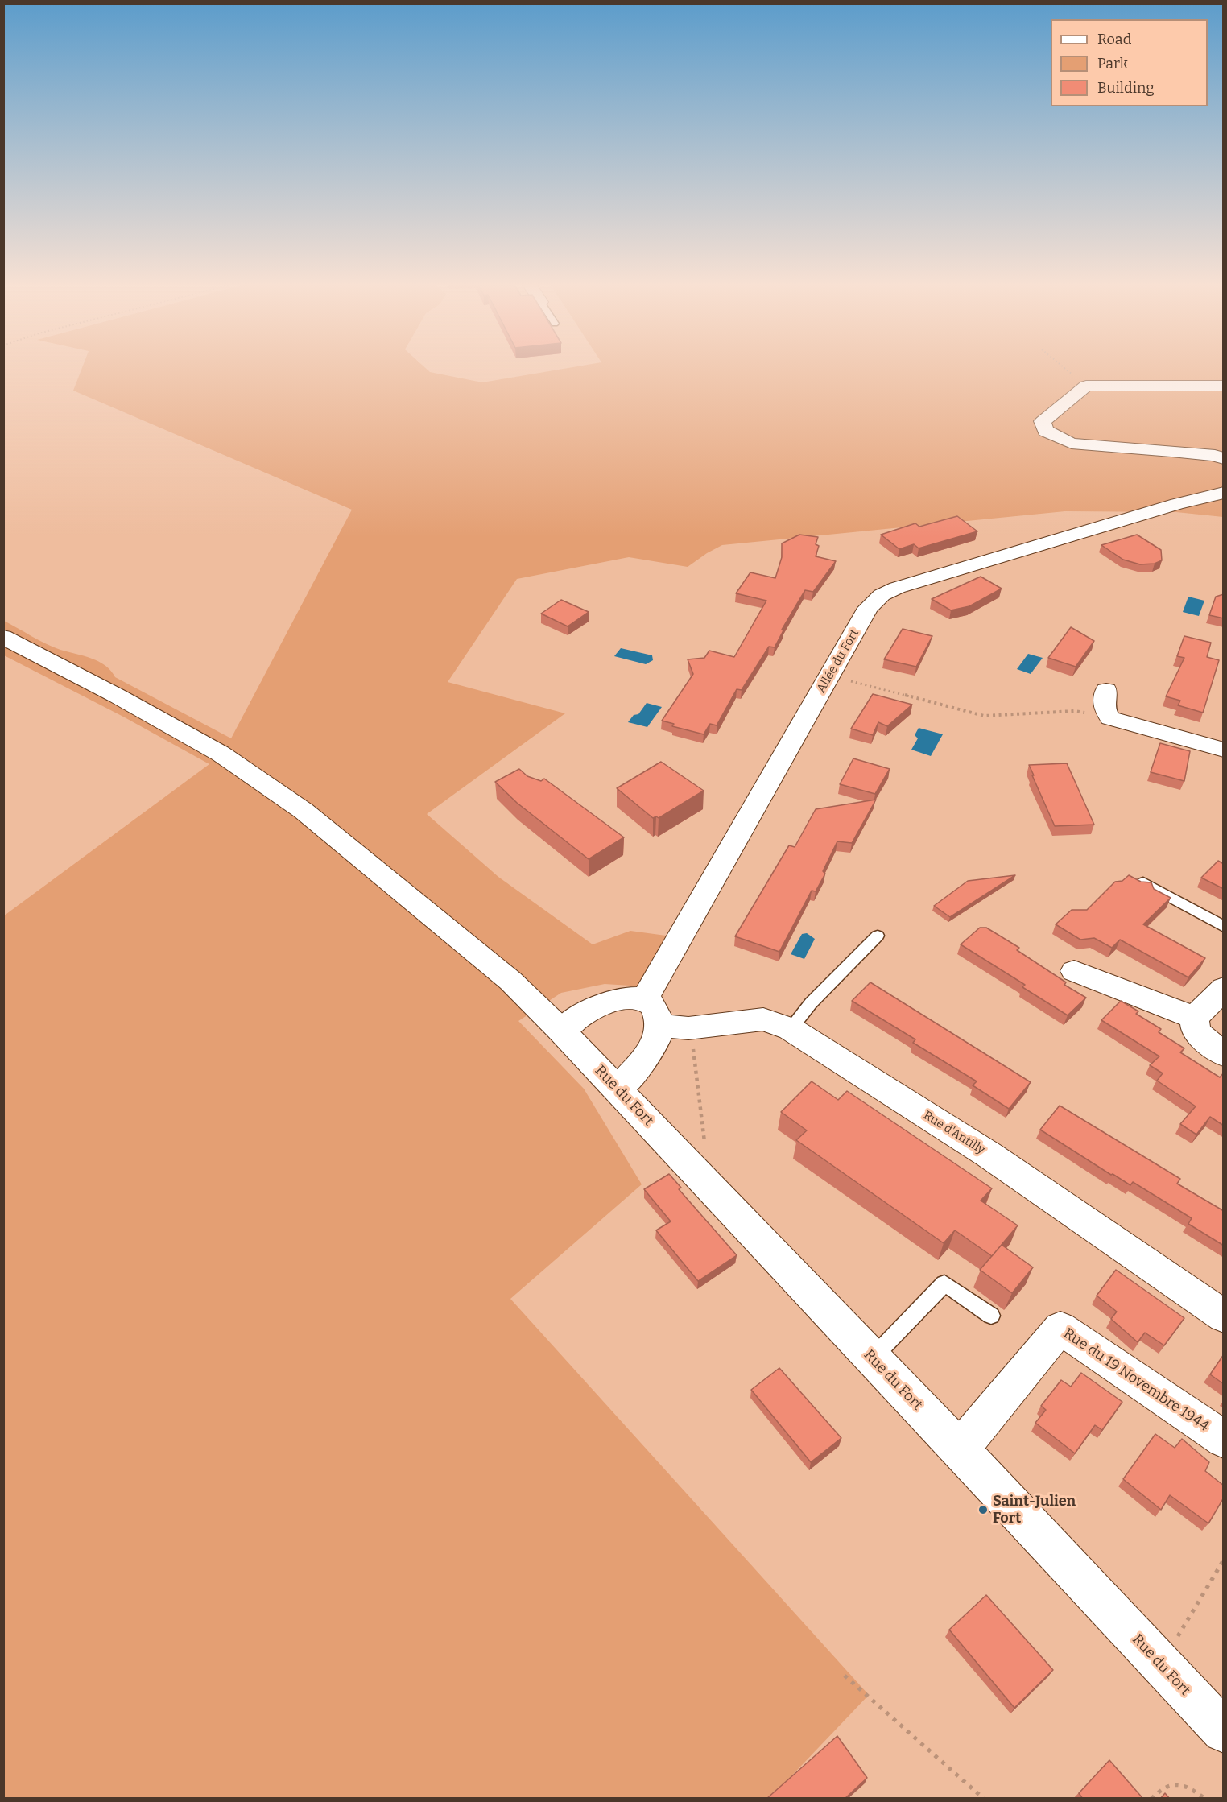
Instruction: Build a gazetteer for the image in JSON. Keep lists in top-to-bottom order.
{
  "streets": {
    "street": [
      "Allée du Fort",
      "Rue du Fort",
      "Rue d'Antilly",
      "Rue du 19 Novembre 1944"
    ]
  },
  "crossings": [
    ["Rue du Fort", "Rue du 19 Novembre 1944"]
  ],
  "places": ["Saint-Julien Fort"],
  "legend": ["Road", "Park", "Building"]
}
